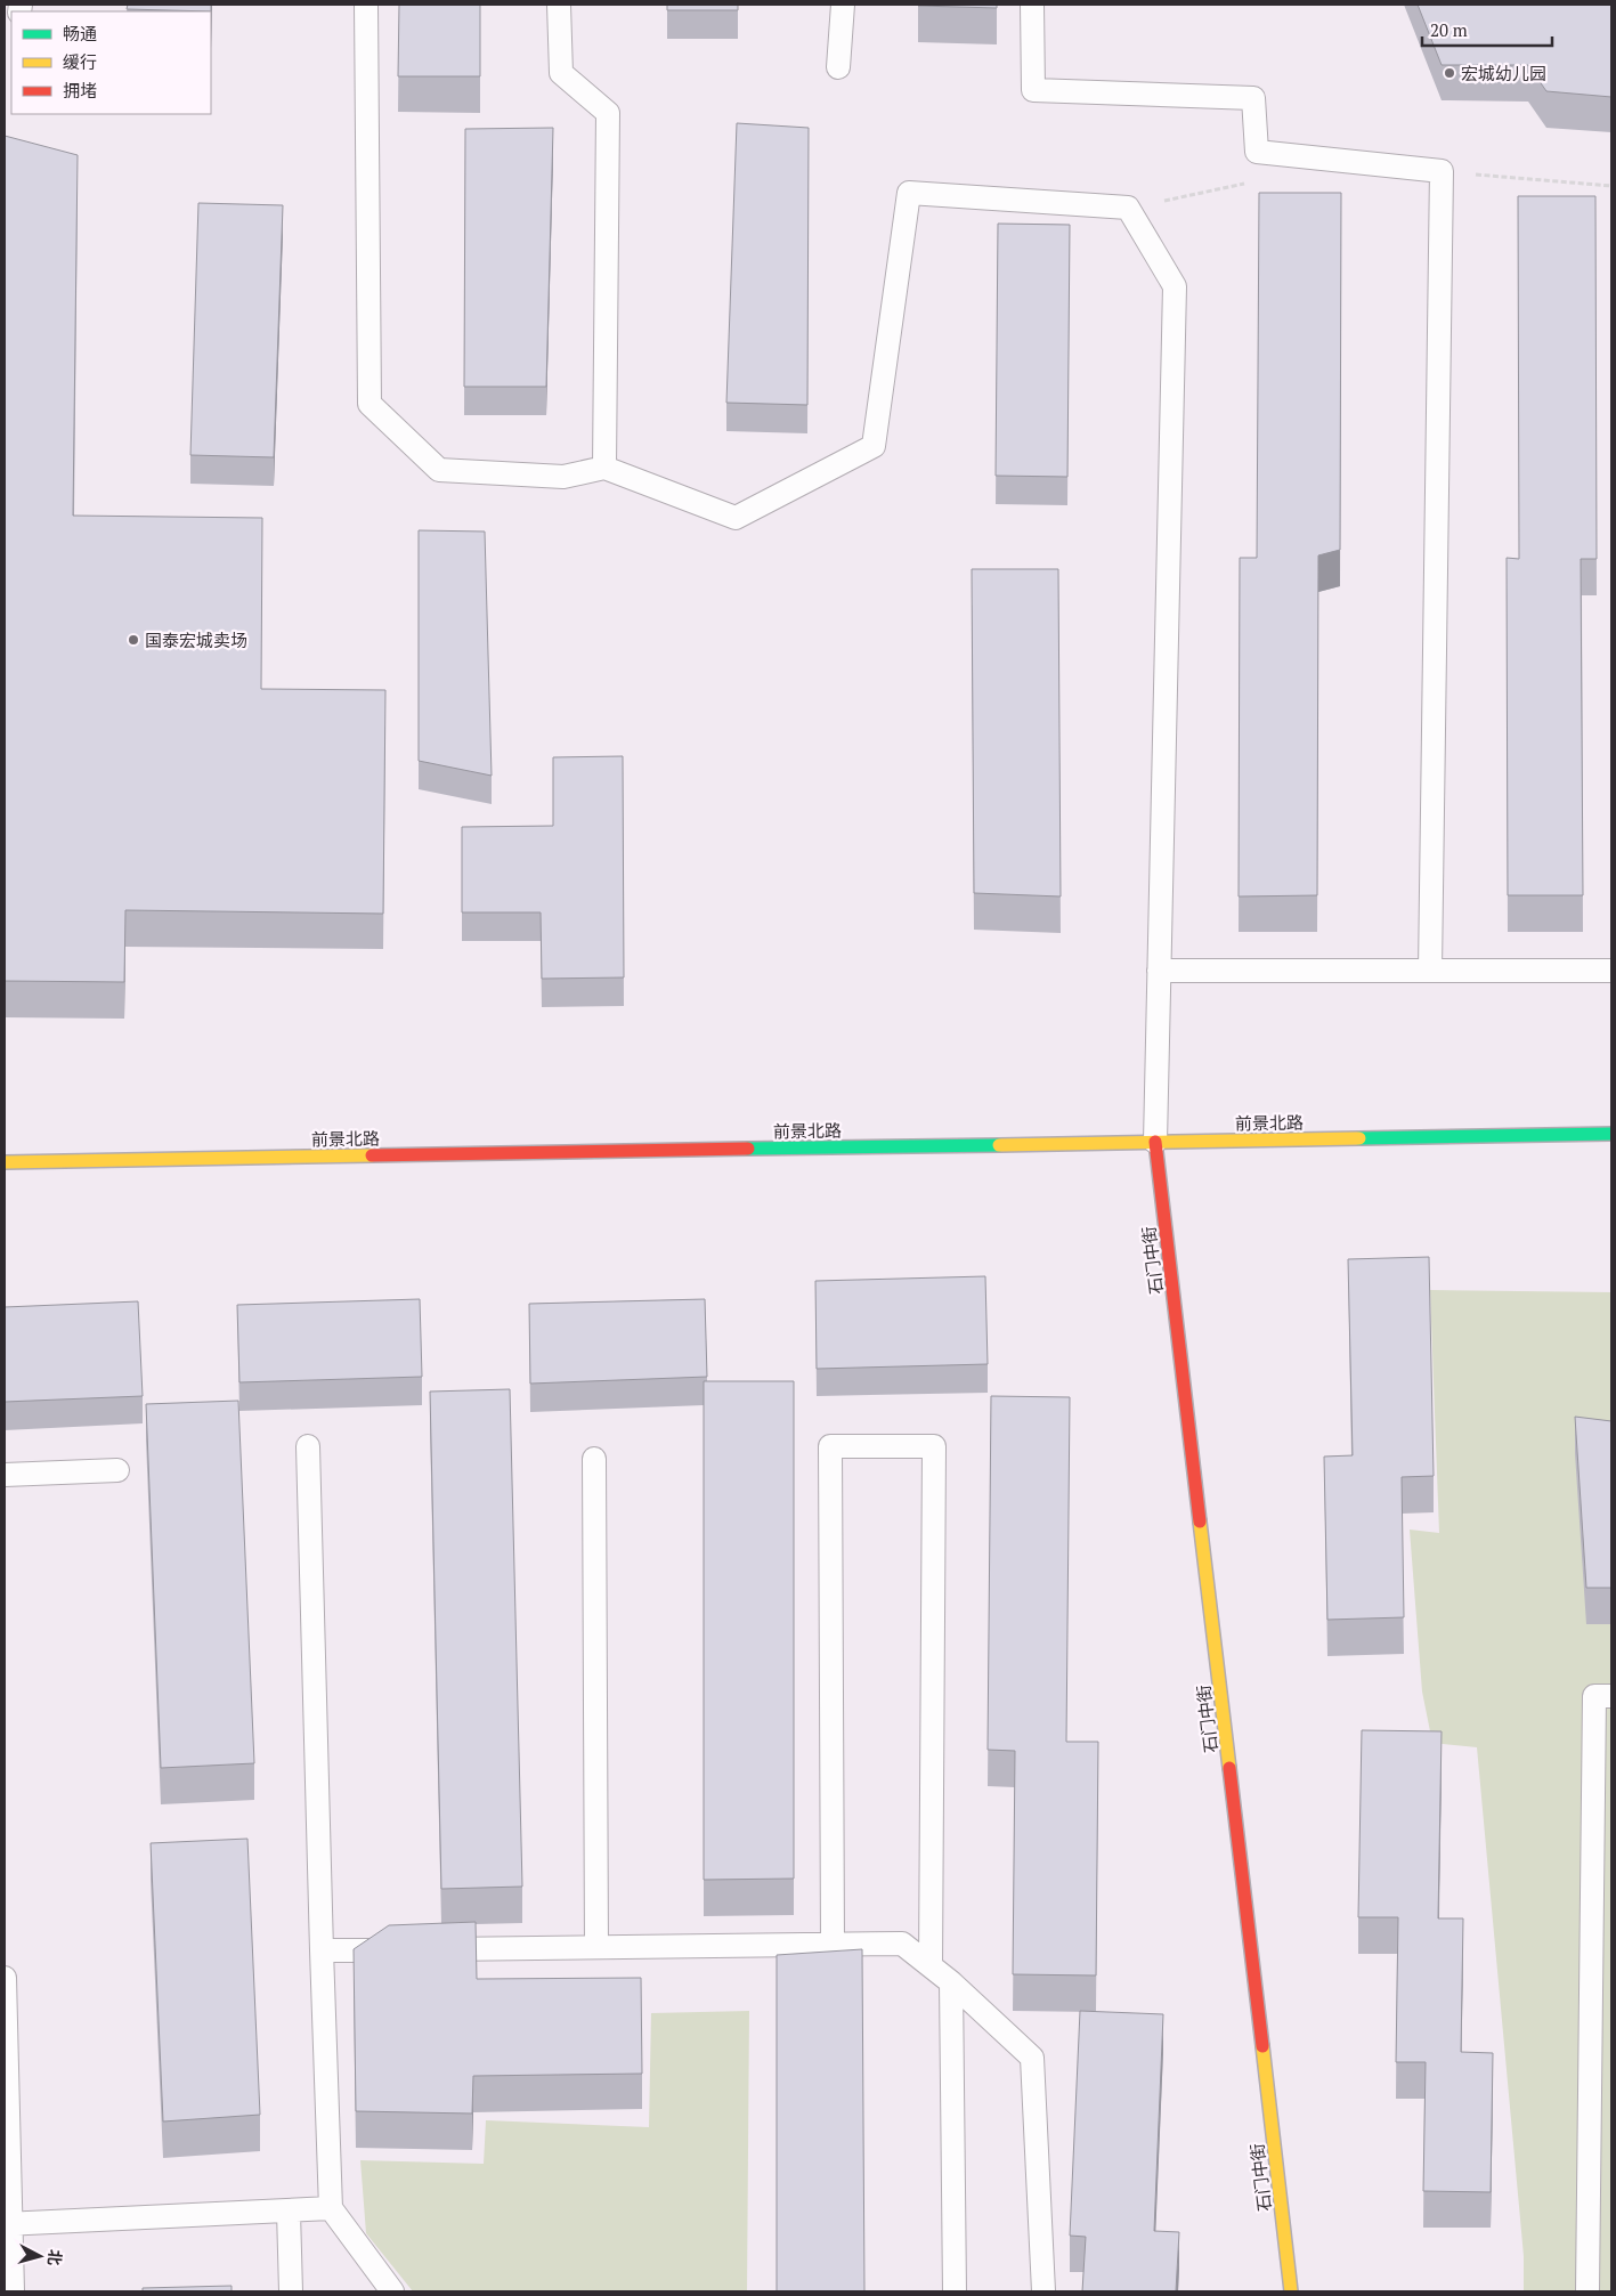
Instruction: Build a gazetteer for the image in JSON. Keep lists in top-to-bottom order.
{
  "streets": {
    "street": ["前景北路", "石门中街"]
  },
  "crossings": [
    ["前景北路", "石门中街"]
  ],
  "places": ["宏城幼儿园", "国泰宏城卖场"],
  "legend": ["畅通", "缓行", "拥堵"],
  "scale_bar": "20 m",
  "north": "right"
}
